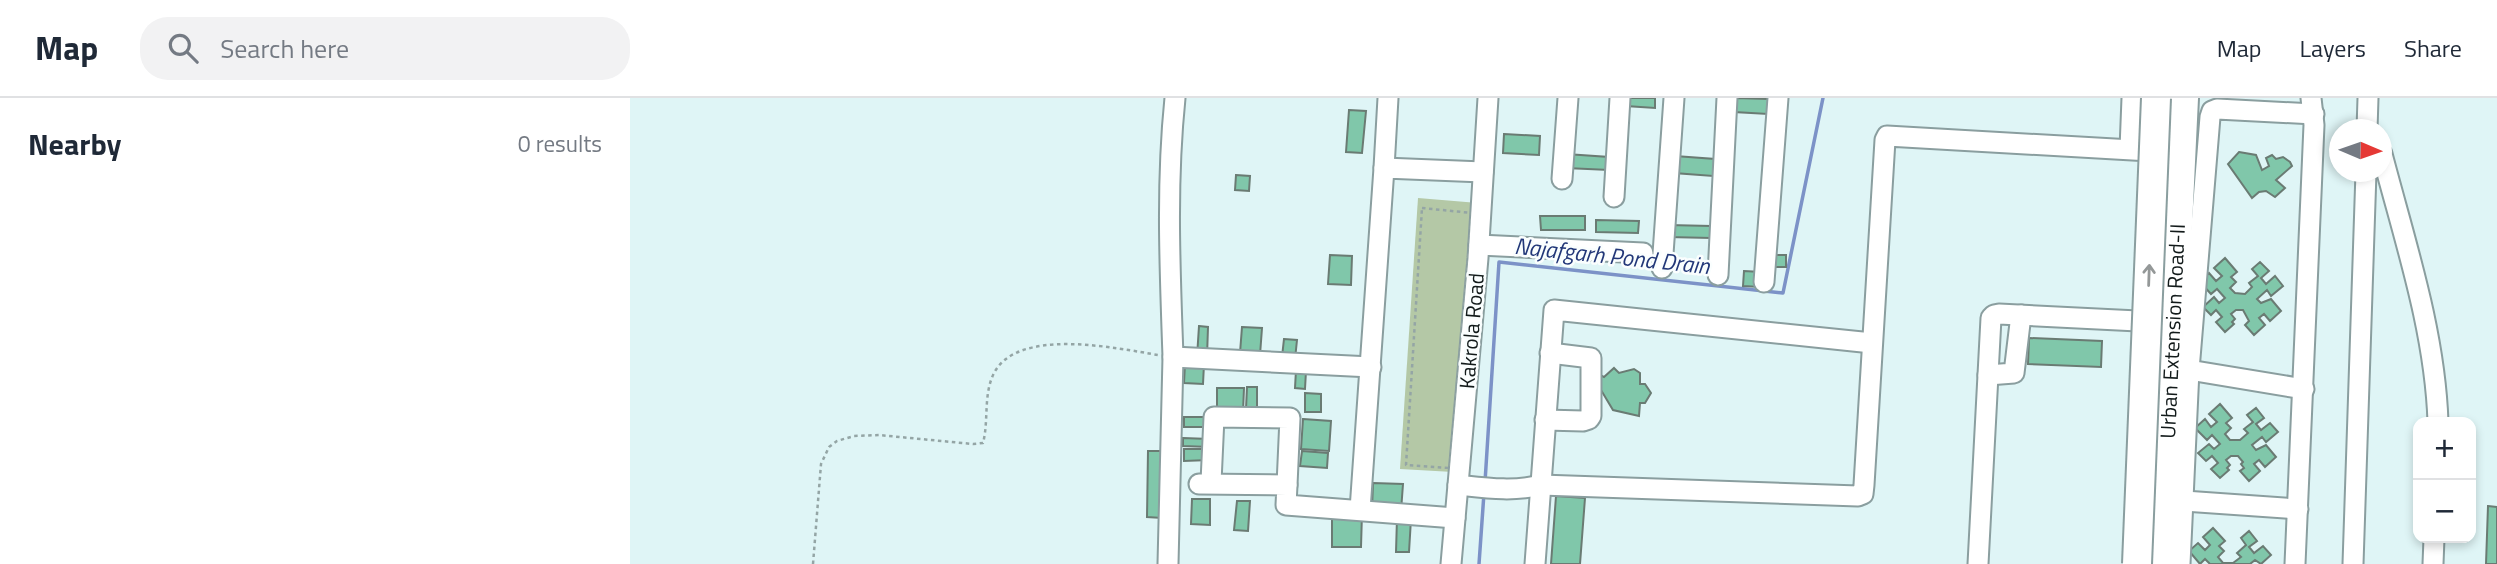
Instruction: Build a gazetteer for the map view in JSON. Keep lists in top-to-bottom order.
{
  "streets": {
    "highway": ["Urban Extension Road-II"],
    "street": ["Kakrola Road"]
  },
  "water": ["Najafgarh Pond Drain"],
  "north": "right",
  "page": {
    "header": "Map",
    "search": "Search here",
    "nav": ["Map", "Layers", "Share"],
    "heading": ["Nearby", "0 results"],
    "map_buttons": ["+", "−"]
  }
}
